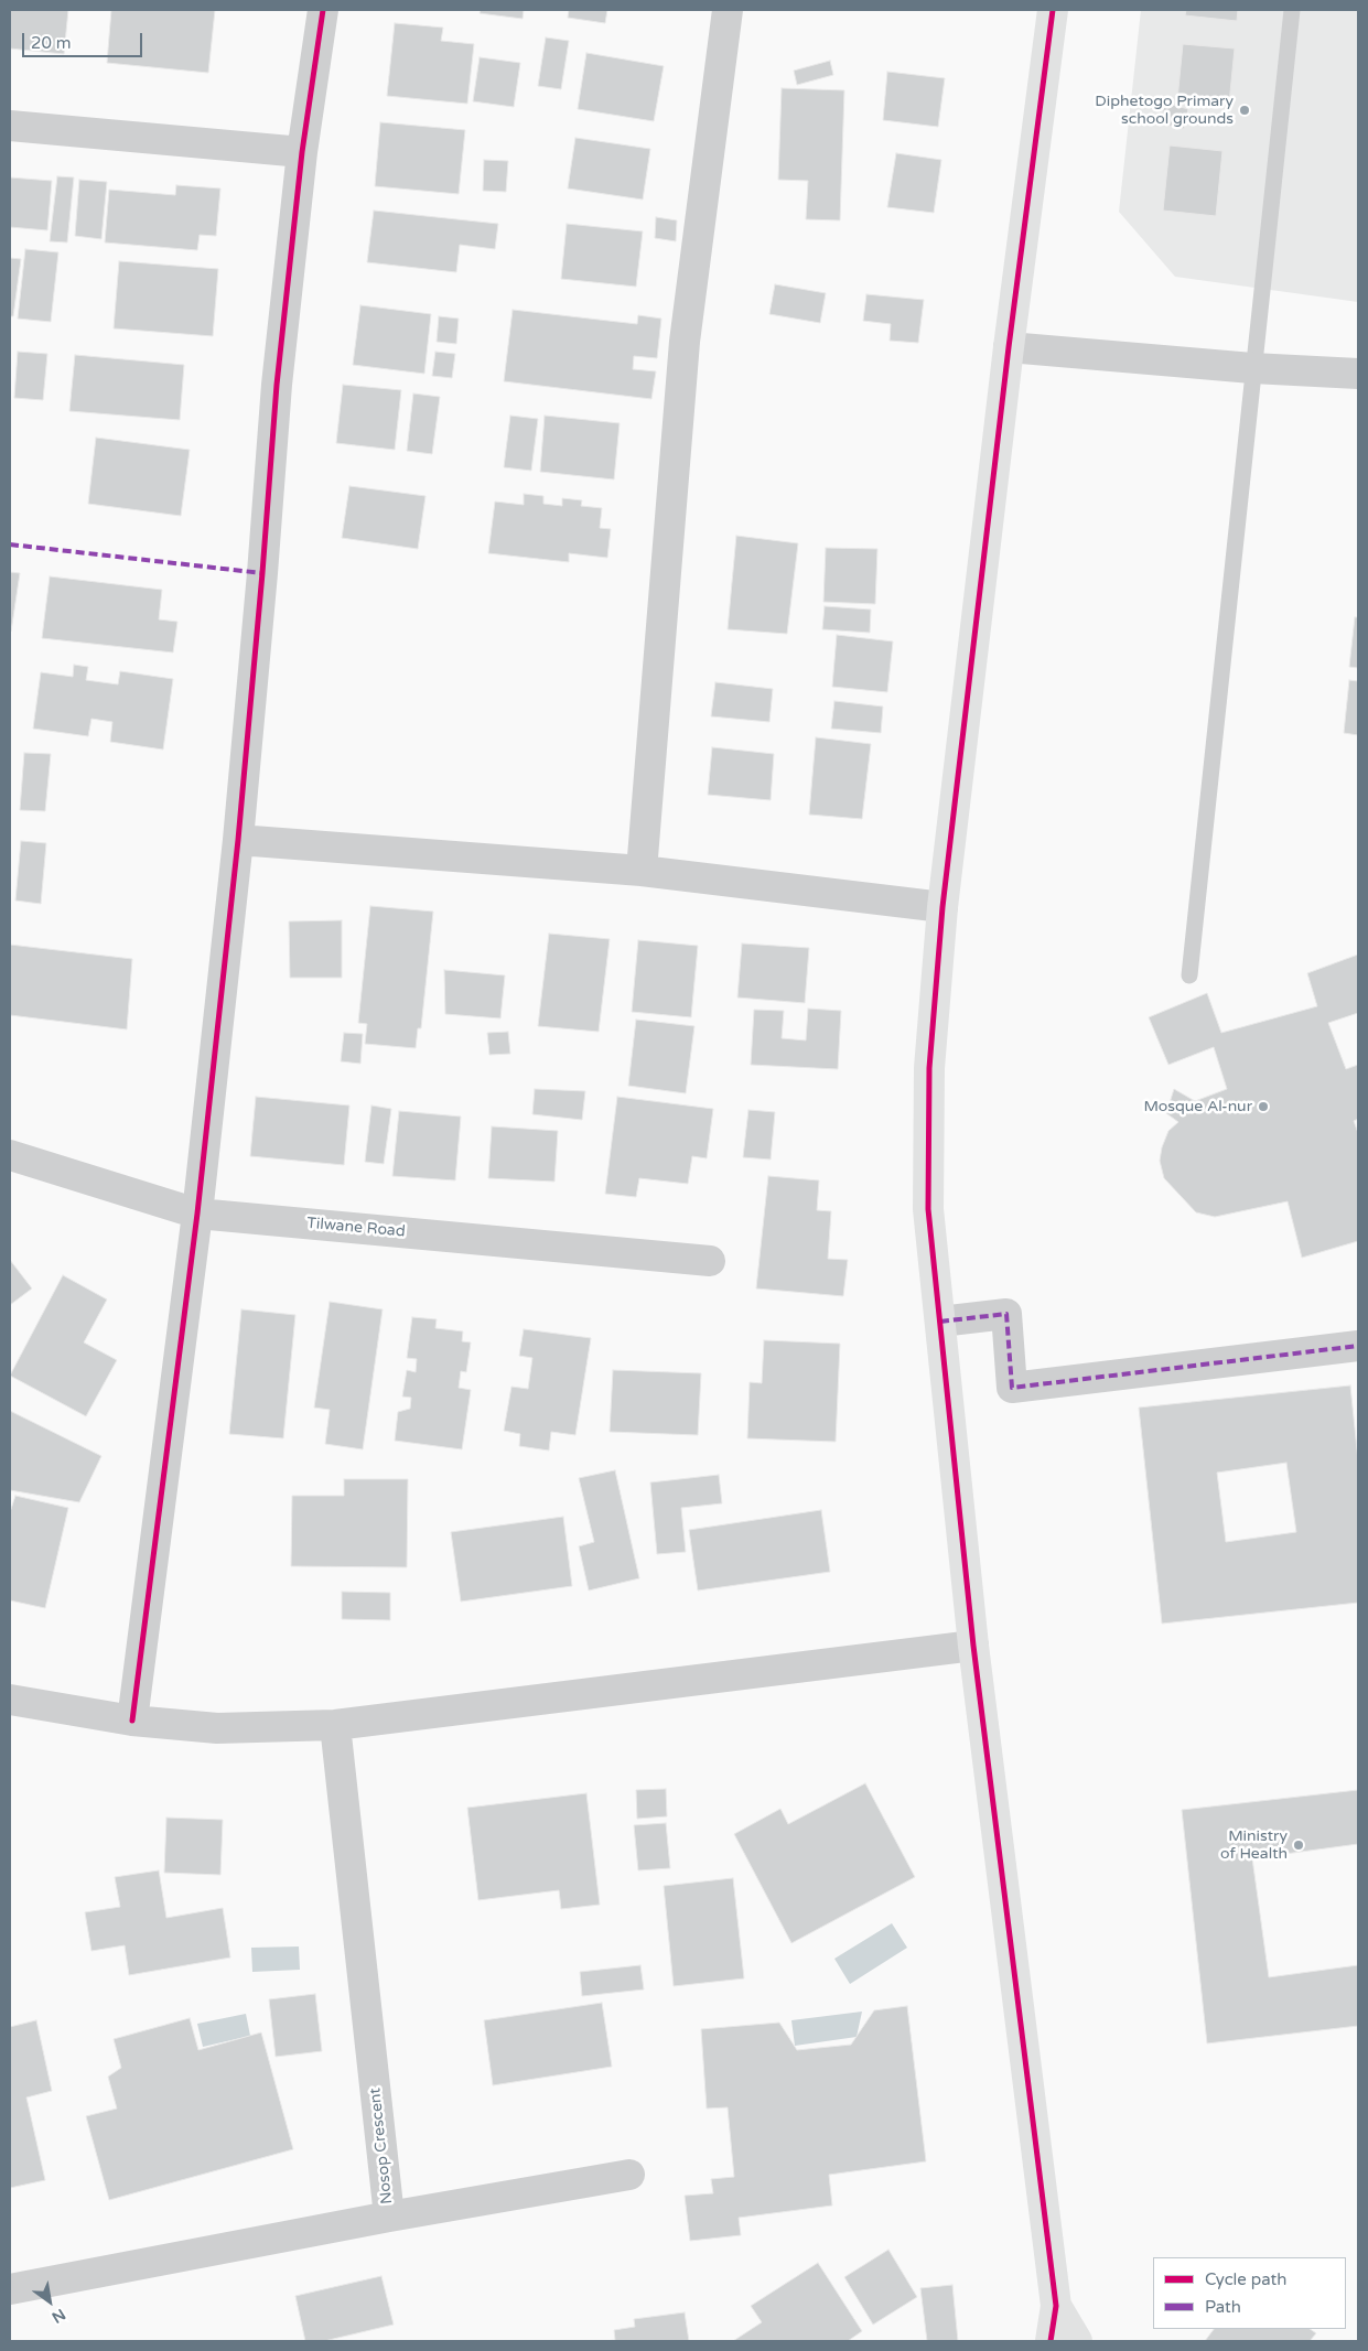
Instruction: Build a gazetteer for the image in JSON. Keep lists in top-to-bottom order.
{
  "streets": {
    "street": ["Tilwane Road", "Nosop Crescent"]
  },
  "places": ["Diphetogo Primary school grounds", "Mosque Al-nur", "Ministry of Health"],
  "legend": ["Cycle path", "Path"],
  "scale_bar": "20 m",
  "north": "bottom right"
}
